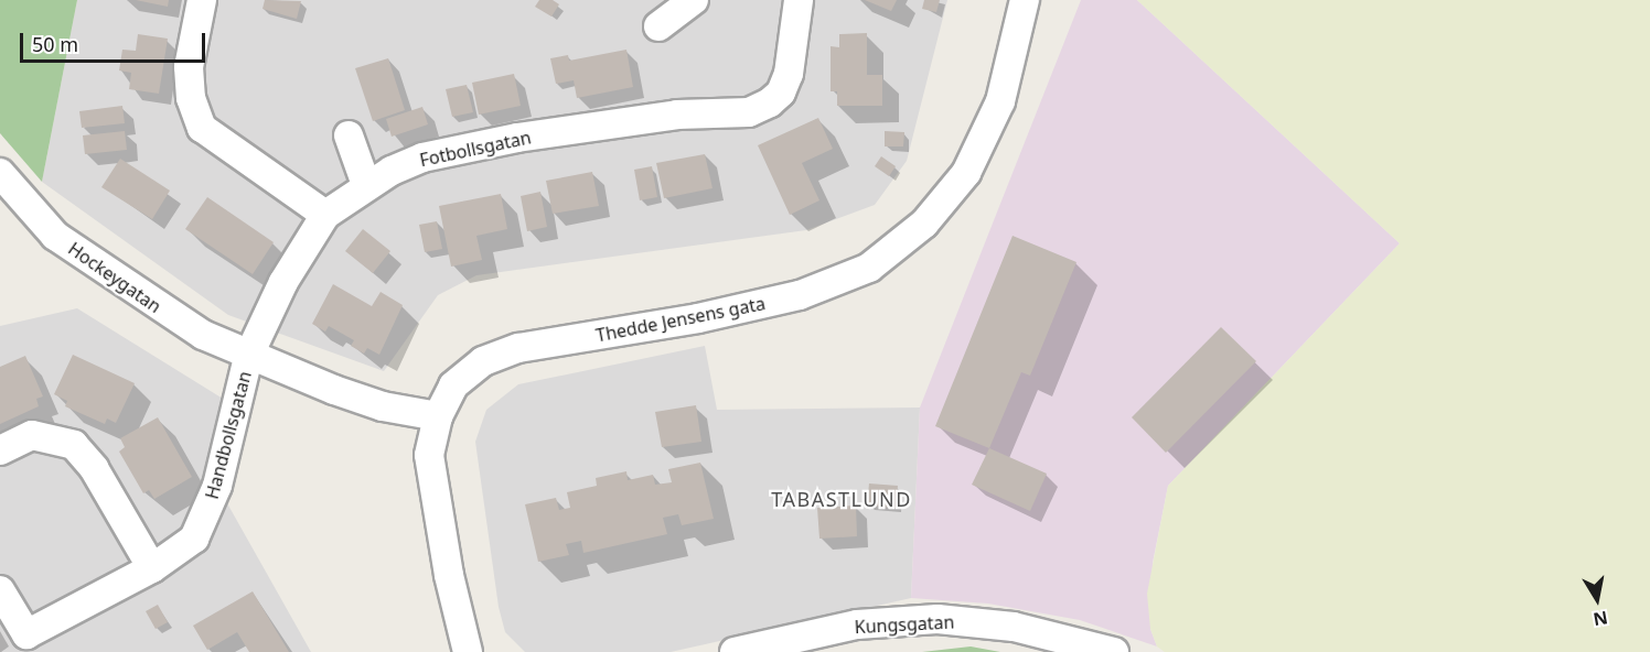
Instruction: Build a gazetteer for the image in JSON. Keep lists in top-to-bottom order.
{
  "streets": {
    "street": [
      "Fotbollsgatan",
      "Hockeygatan",
      "Thedde Jensens gata",
      "Handbollsgatan",
      "Kungsgatan"
    ]
  },
  "crossings": [
    ["Fotbollsgatan", "Handbollsgatan"],
    ["Hockeygatan", "Handbollsgatan"],
    ["Thedde Jensens gata", "Handbollsgatan"]
  ],
  "districts": ["TABASTLUND"],
  "scale_bar": "50 m",
  "north": "bottom"
}
